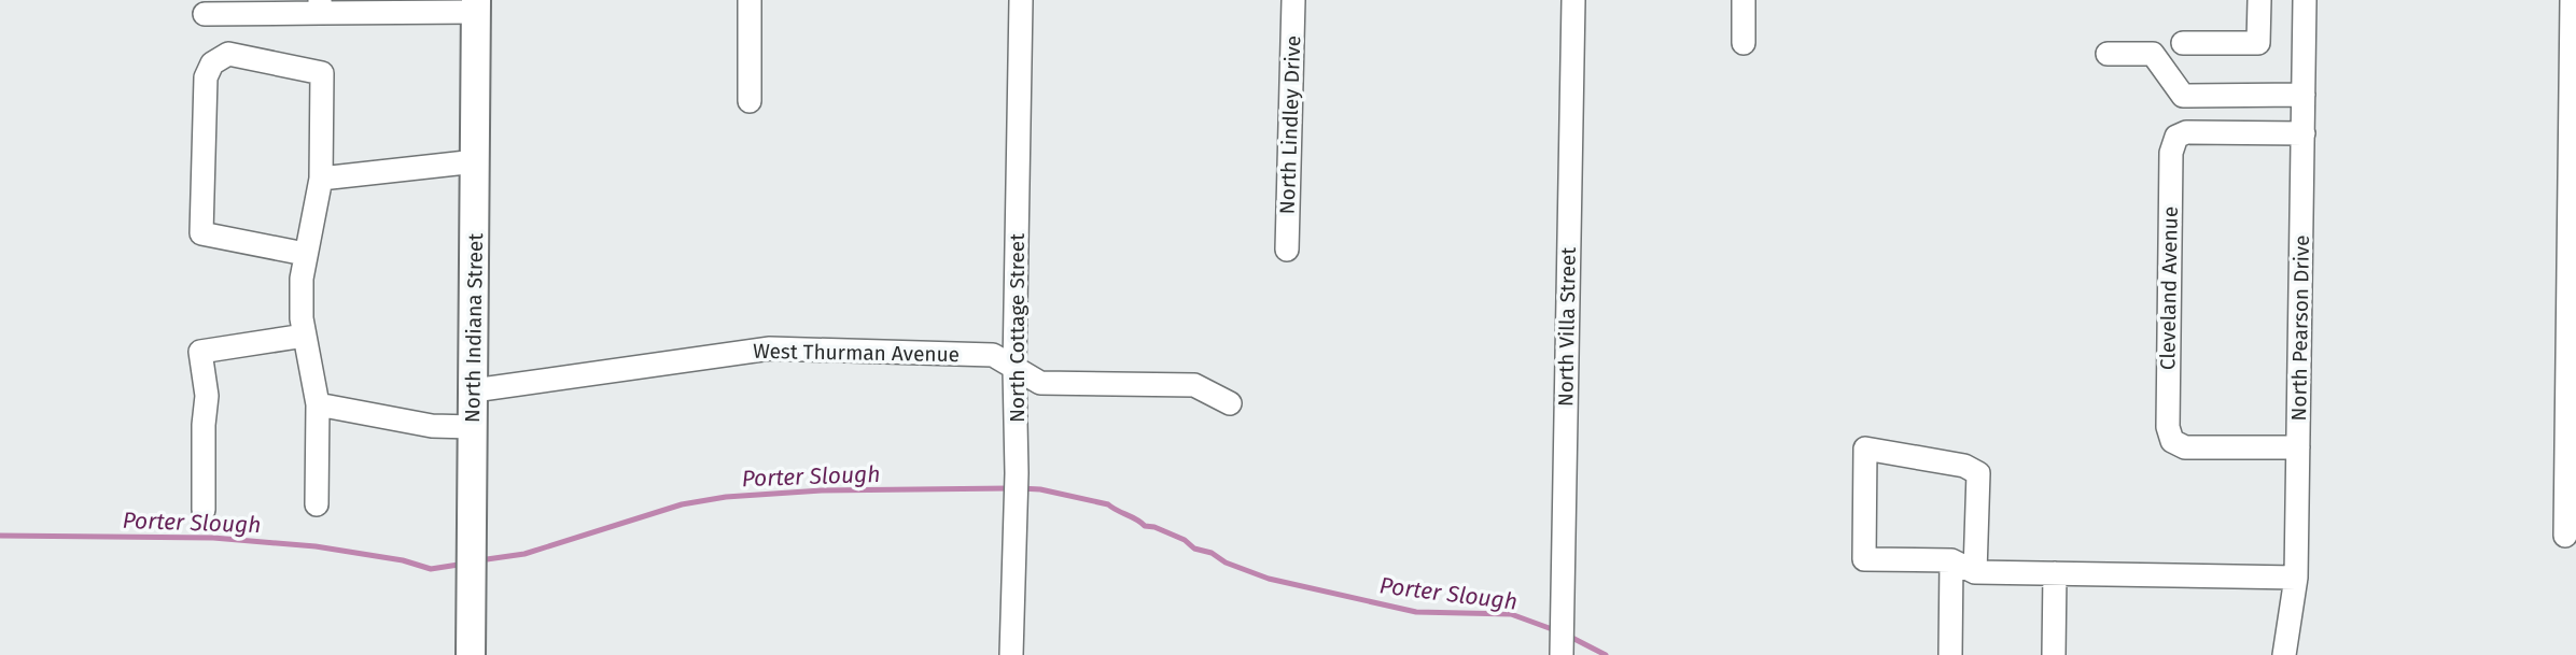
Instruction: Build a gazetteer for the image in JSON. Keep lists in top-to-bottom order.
{
  "streets": {
    "main road": ["North Indiana Street"],
    "street": [
      "North Lindley Drive",
      "Cleveland Avenue",
      "North Villa Street",
      "North Cottage Street",
      "North Pearson Drive",
      "West Thurman Avenue"
    ]
  },
  "crossings": [
    ["Cleveland Avenue", "North Pearson Drive"],
    ["North Indiana Street", "West Thurman Avenue"],
    ["North Cottage Street", "West Thurman Avenue"]
  ],
  "water": ["Porter Slough"]
}
